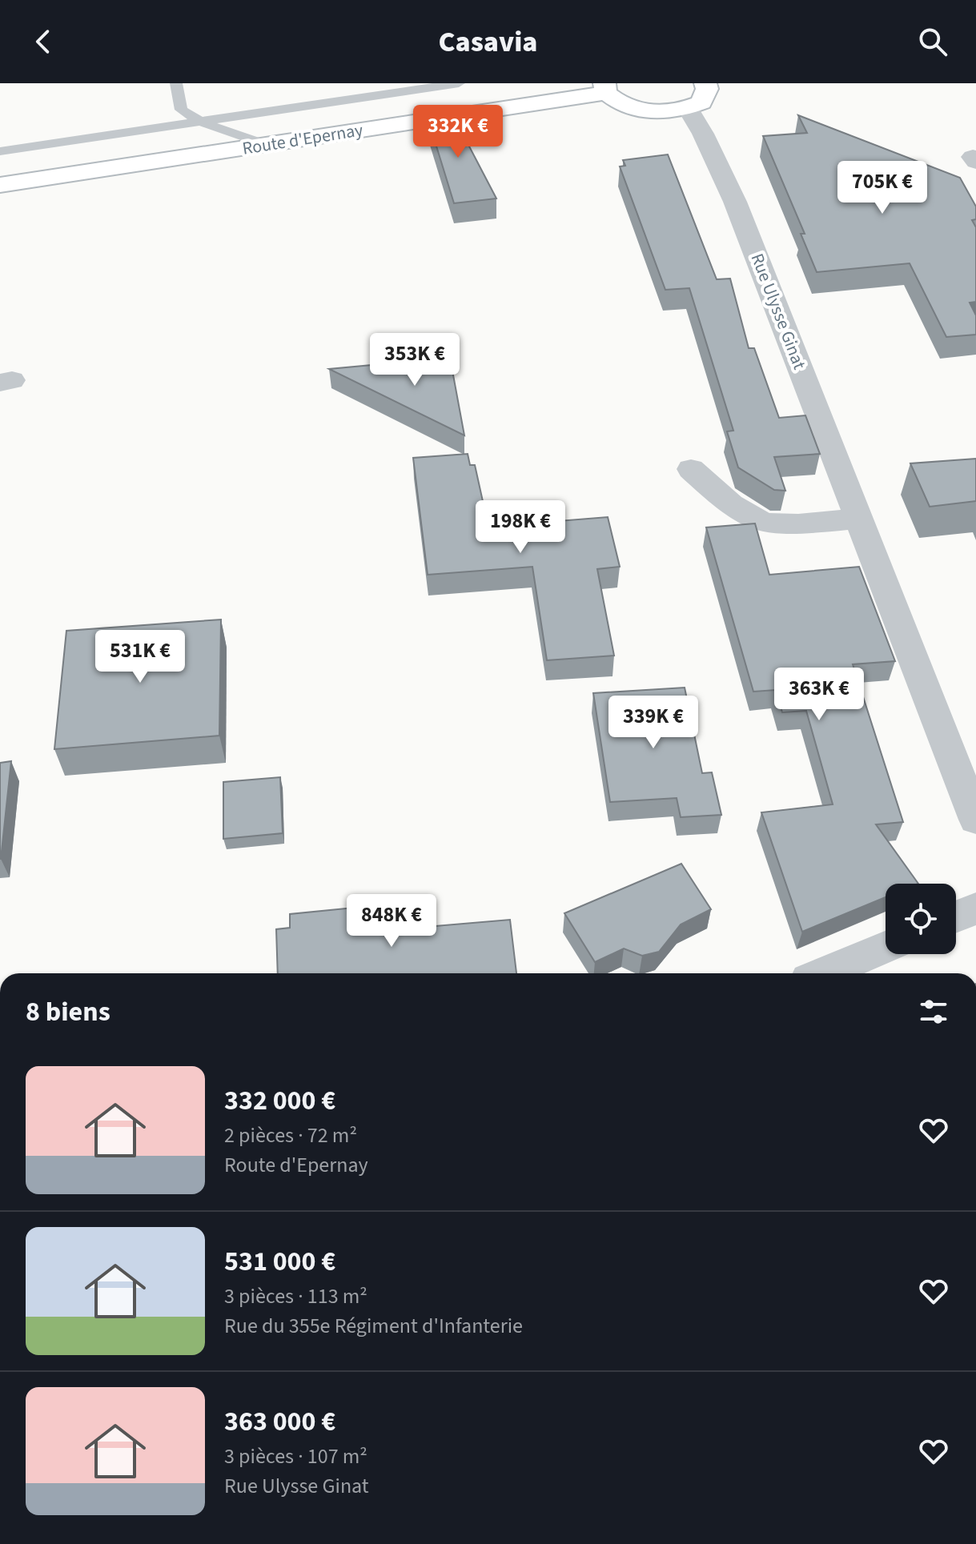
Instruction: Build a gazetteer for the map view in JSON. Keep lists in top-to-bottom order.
{
  "streets": {
    "main road": ["Route d'Epernay"],
    "street": ["Rue Ulysse Ginat"]
  },
  "page": {
    "header": "Casavia",
    "price": [
      "332K €",
      "705K €",
      "353K €",
      "198K €",
      "531K €",
      "363K €",
      "339K €",
      "848K €"
    ],
    "heading": "8 biens",
    "list": [
      {
        "name": "332 000 €",
        "note": "2 pièces · 72 m² · Route d'Epernay"
      },
      {
        "name": "531 000 €",
        "note": "3 pièces · 113 m² · Rue du 355e Régiment d'Infanterie"
      },
      {
        "name": "363 000 €",
        "note": "3 pièces · 107 m² · Rue Ulysse Ginat"
      }
    ]
  }
}
